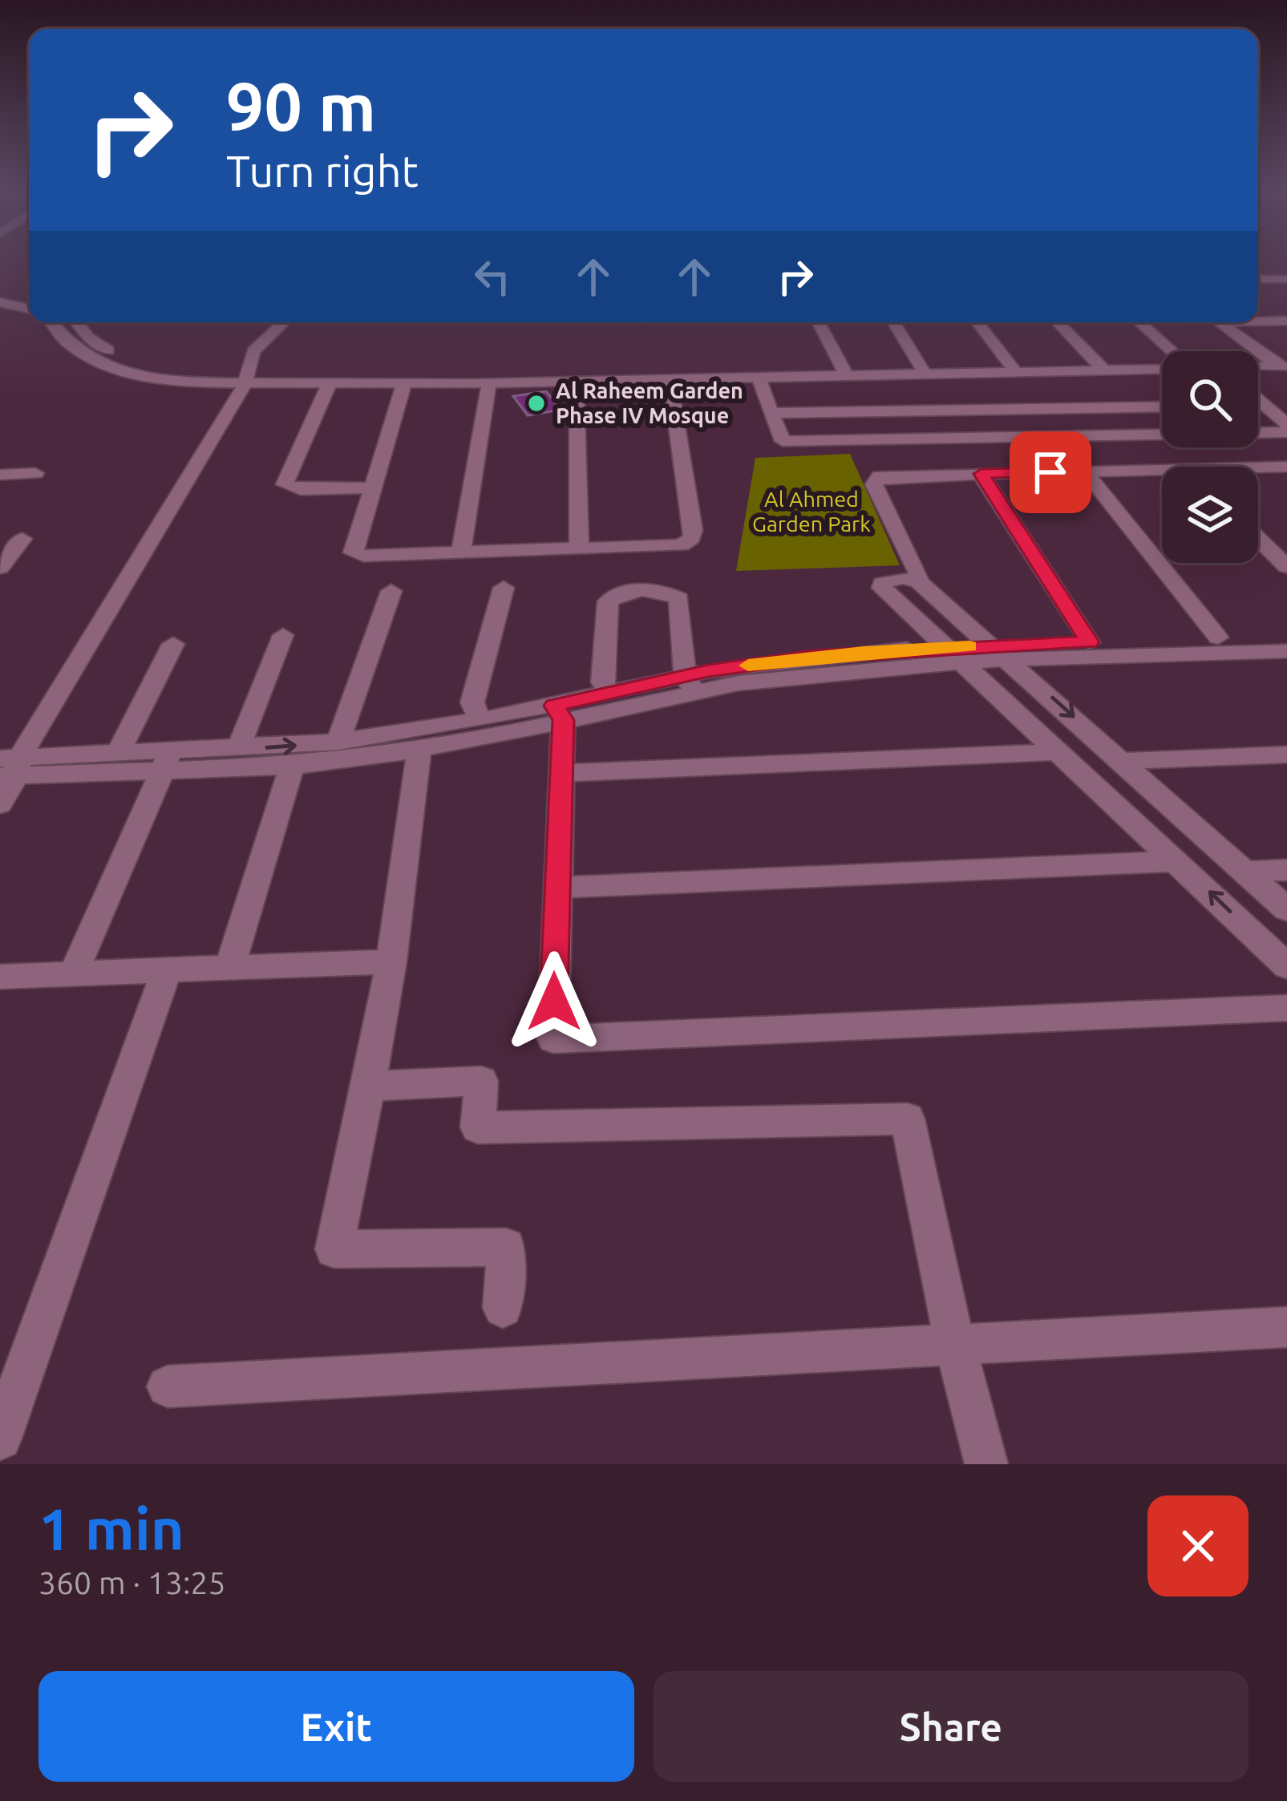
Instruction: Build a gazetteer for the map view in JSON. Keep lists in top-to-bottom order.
{
  "parks": ["Al Ahmed Garden Park"],
  "places": ["Al Raheem Garden Phase IV Mosque"],
  "page": {
    "turn": ["90 m", "Turn right"],
    "heading": ["1 min", "360 m · 13:25"],
    "buttons": ["Exit", "Share"]
  }
}
